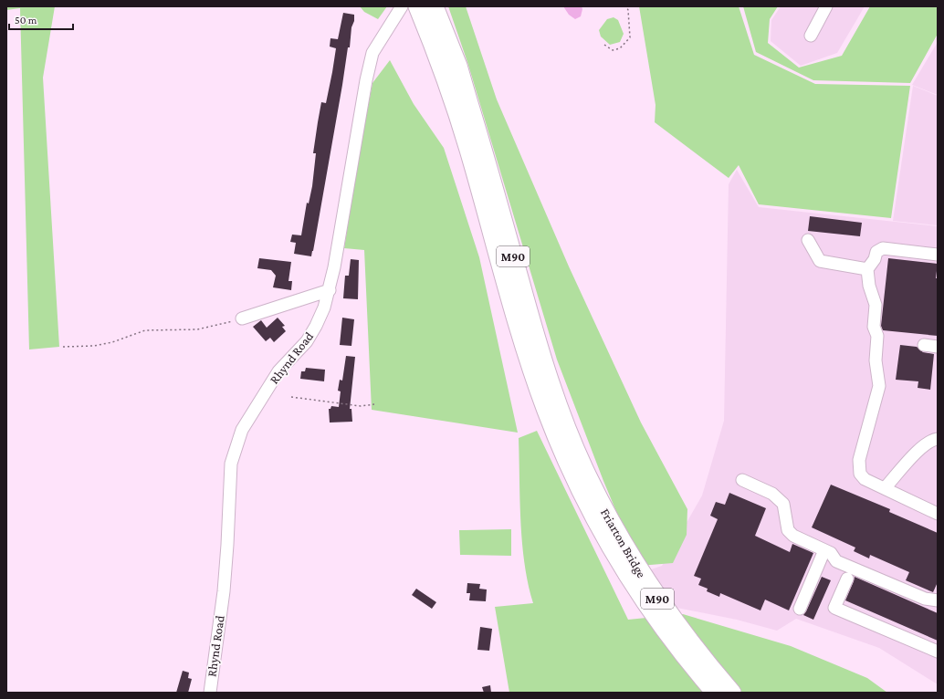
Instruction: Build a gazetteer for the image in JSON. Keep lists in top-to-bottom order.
{
  "streets": {
    "highway": ["M90", "Friarton Bridge"],
    "street": ["Rhynd Road"]
  },
  "crossings": [
    ["M90", "Friarton Bridge"]
  ],
  "scale_bar": "50 m"
}
